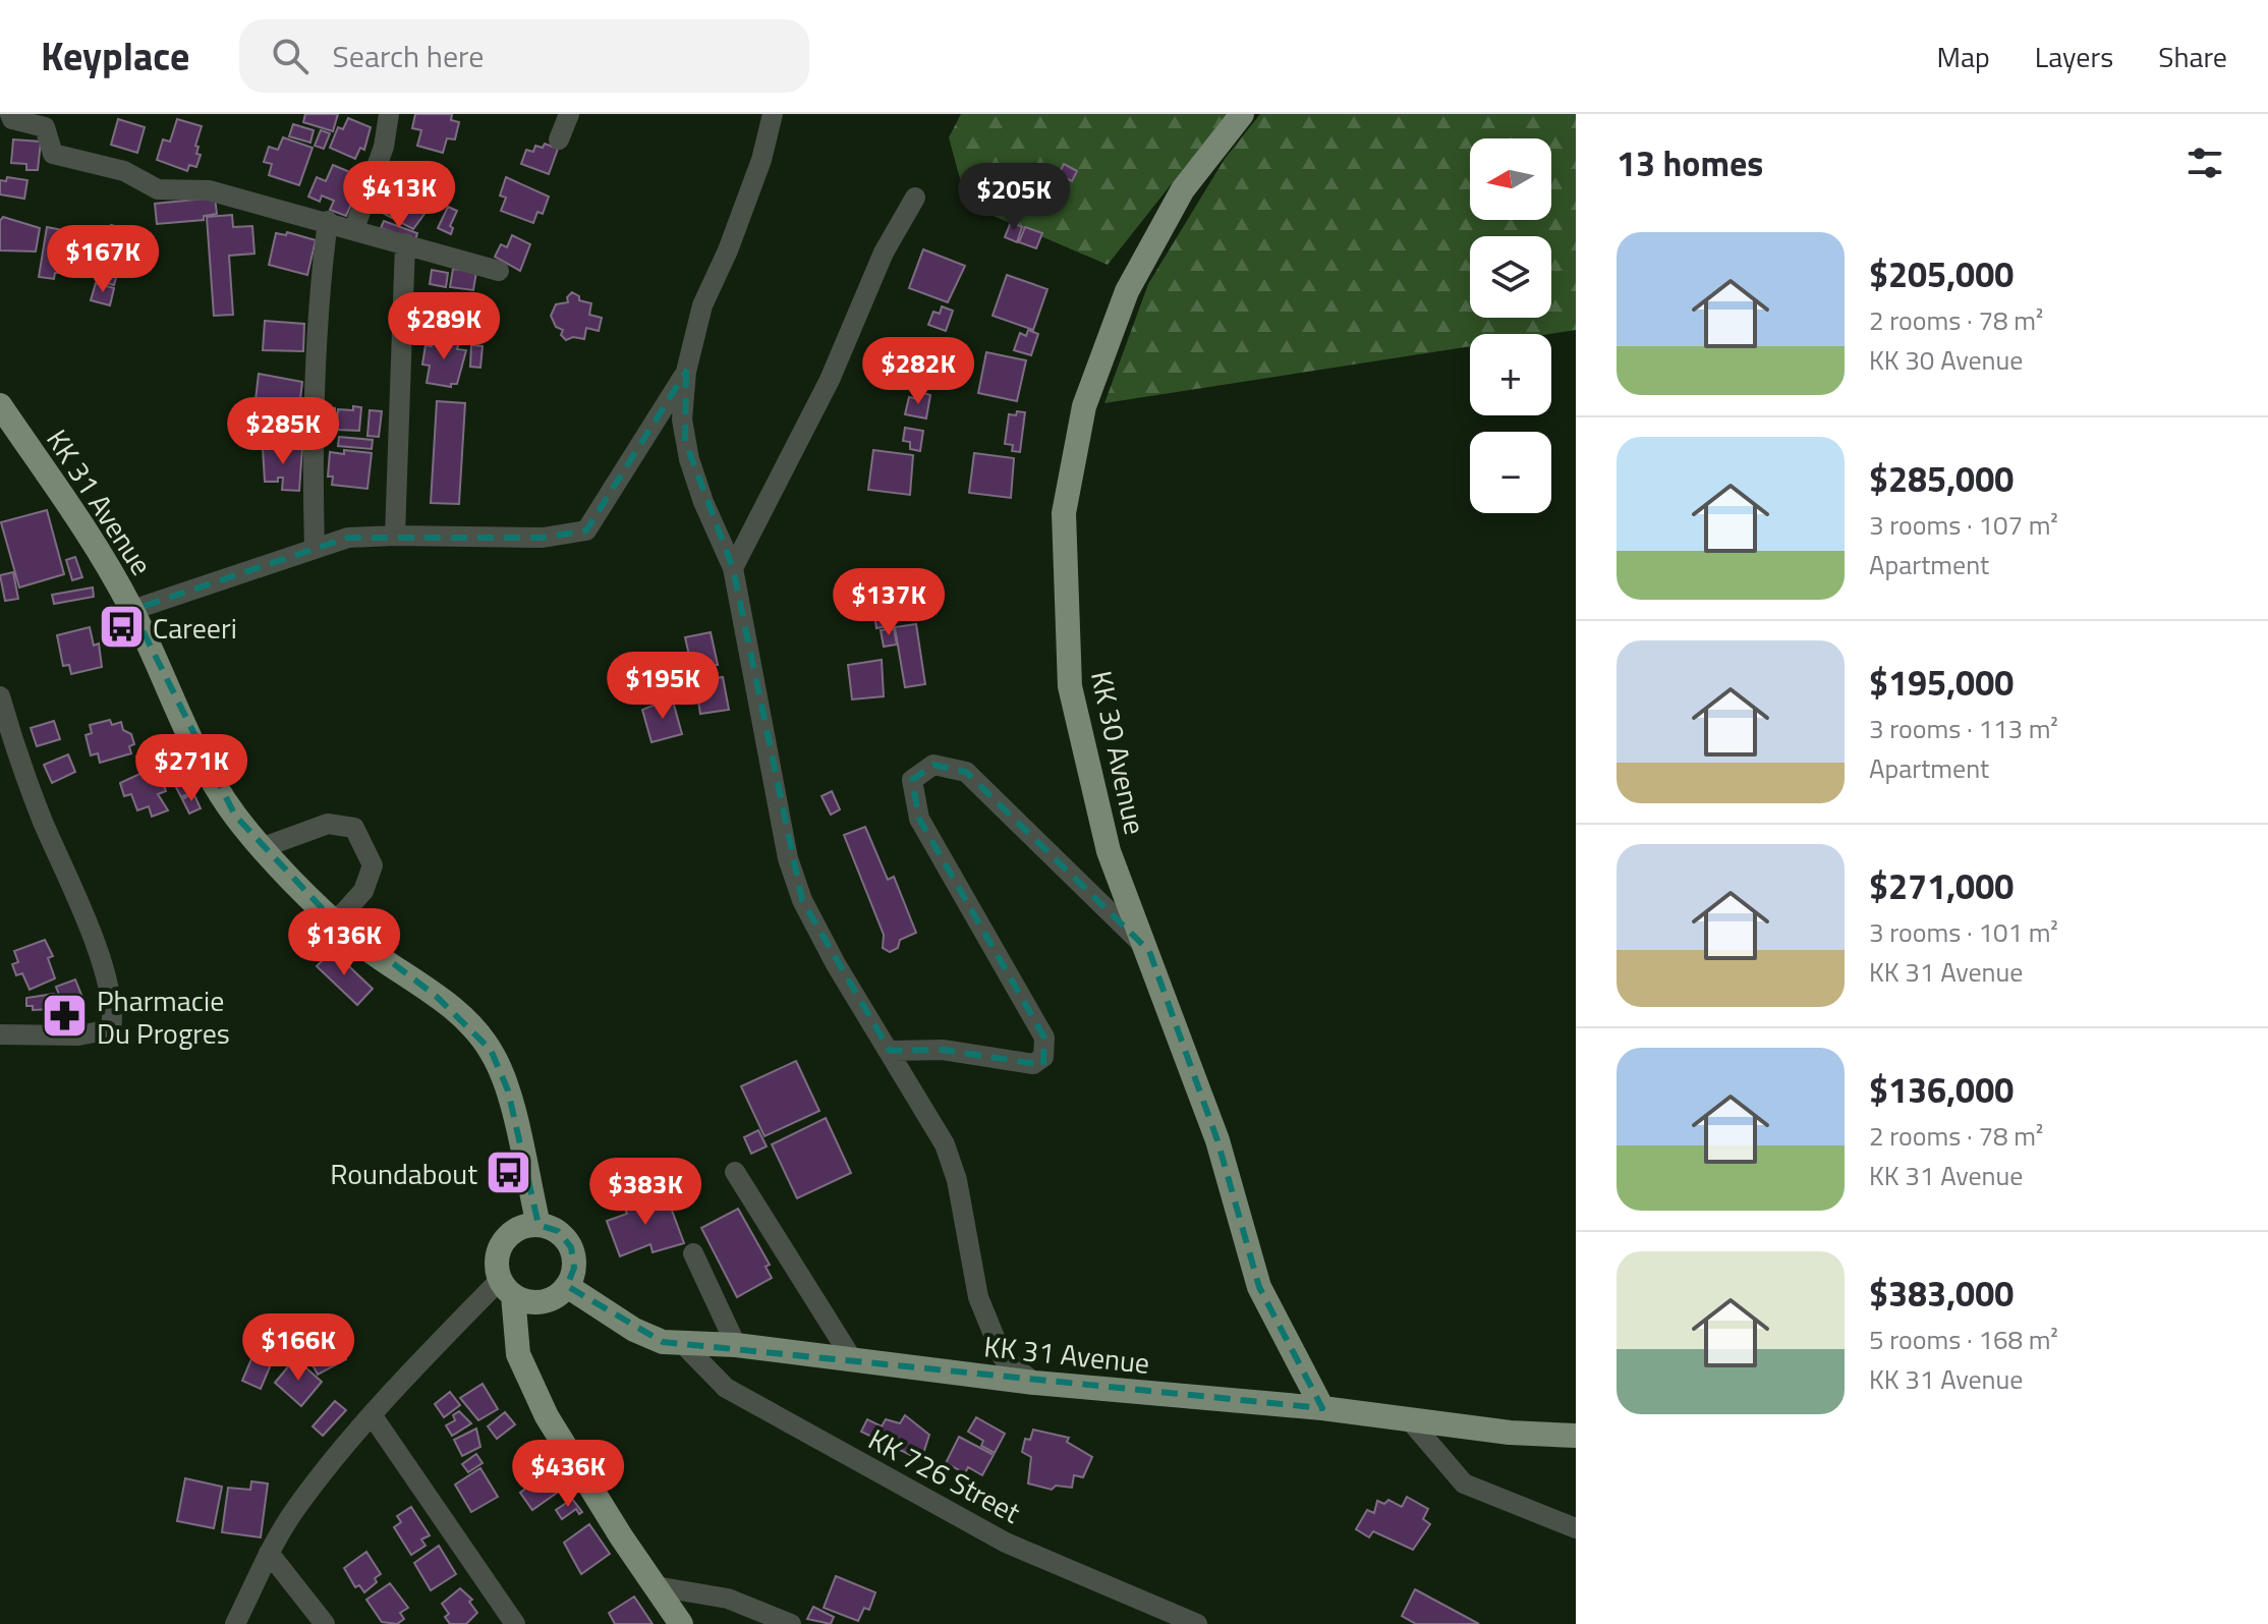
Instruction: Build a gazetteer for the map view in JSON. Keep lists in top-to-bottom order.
{
  "streets": {
    "main road": ["KK 31 Avenue", "KK 30 Avenue"],
    "street": ["KK 726 Street"]
  },
  "crossings": [
    ["KK 31 Avenue", "KK 30 Avenue"],
    ["KK 31 Avenue", "KK 726 Street"]
  ],
  "places": {
    "bus stop": ["Careeri", "Roundabout"],
    "pharmacy": ["Pharmacie Du Progres"]
  },
  "north": "left",
  "page": {
    "header": "Keyplace",
    "search": "Search here",
    "nav": ["Map", "Layers", "Share"],
    "heading": "13 homes",
    "map_buttons": ["+", "−"],
    "price": [
      "$413K",
      "$205K",
      "$167K",
      "$289K",
      "$282K",
      "$285K",
      "$137K",
      "$195K",
      "$271K",
      "$136K",
      "$383K",
      "$166K",
      "$436K"
    ],
    "list": [
      {
        "name": "$205,000",
        "note": "2 rooms · 78 m² · KK 30 Avenue"
      },
      {
        "name": "$285,000",
        "note": "3 rooms · 107 m² · Apartment"
      },
      {
        "name": "$195,000",
        "note": "3 rooms · 113 m² · Apartment"
      },
      {
        "name": "$271,000",
        "note": "3 rooms · 101 m² · KK 31 Avenue"
      },
      {
        "name": "$136,000",
        "note": "2 rooms · 78 m² · KK 31 Avenue"
      },
      {
        "name": "$383,000",
        "note": "5 rooms · 168 m² · KK 31 Avenue"
      }
    ]
  }
}
